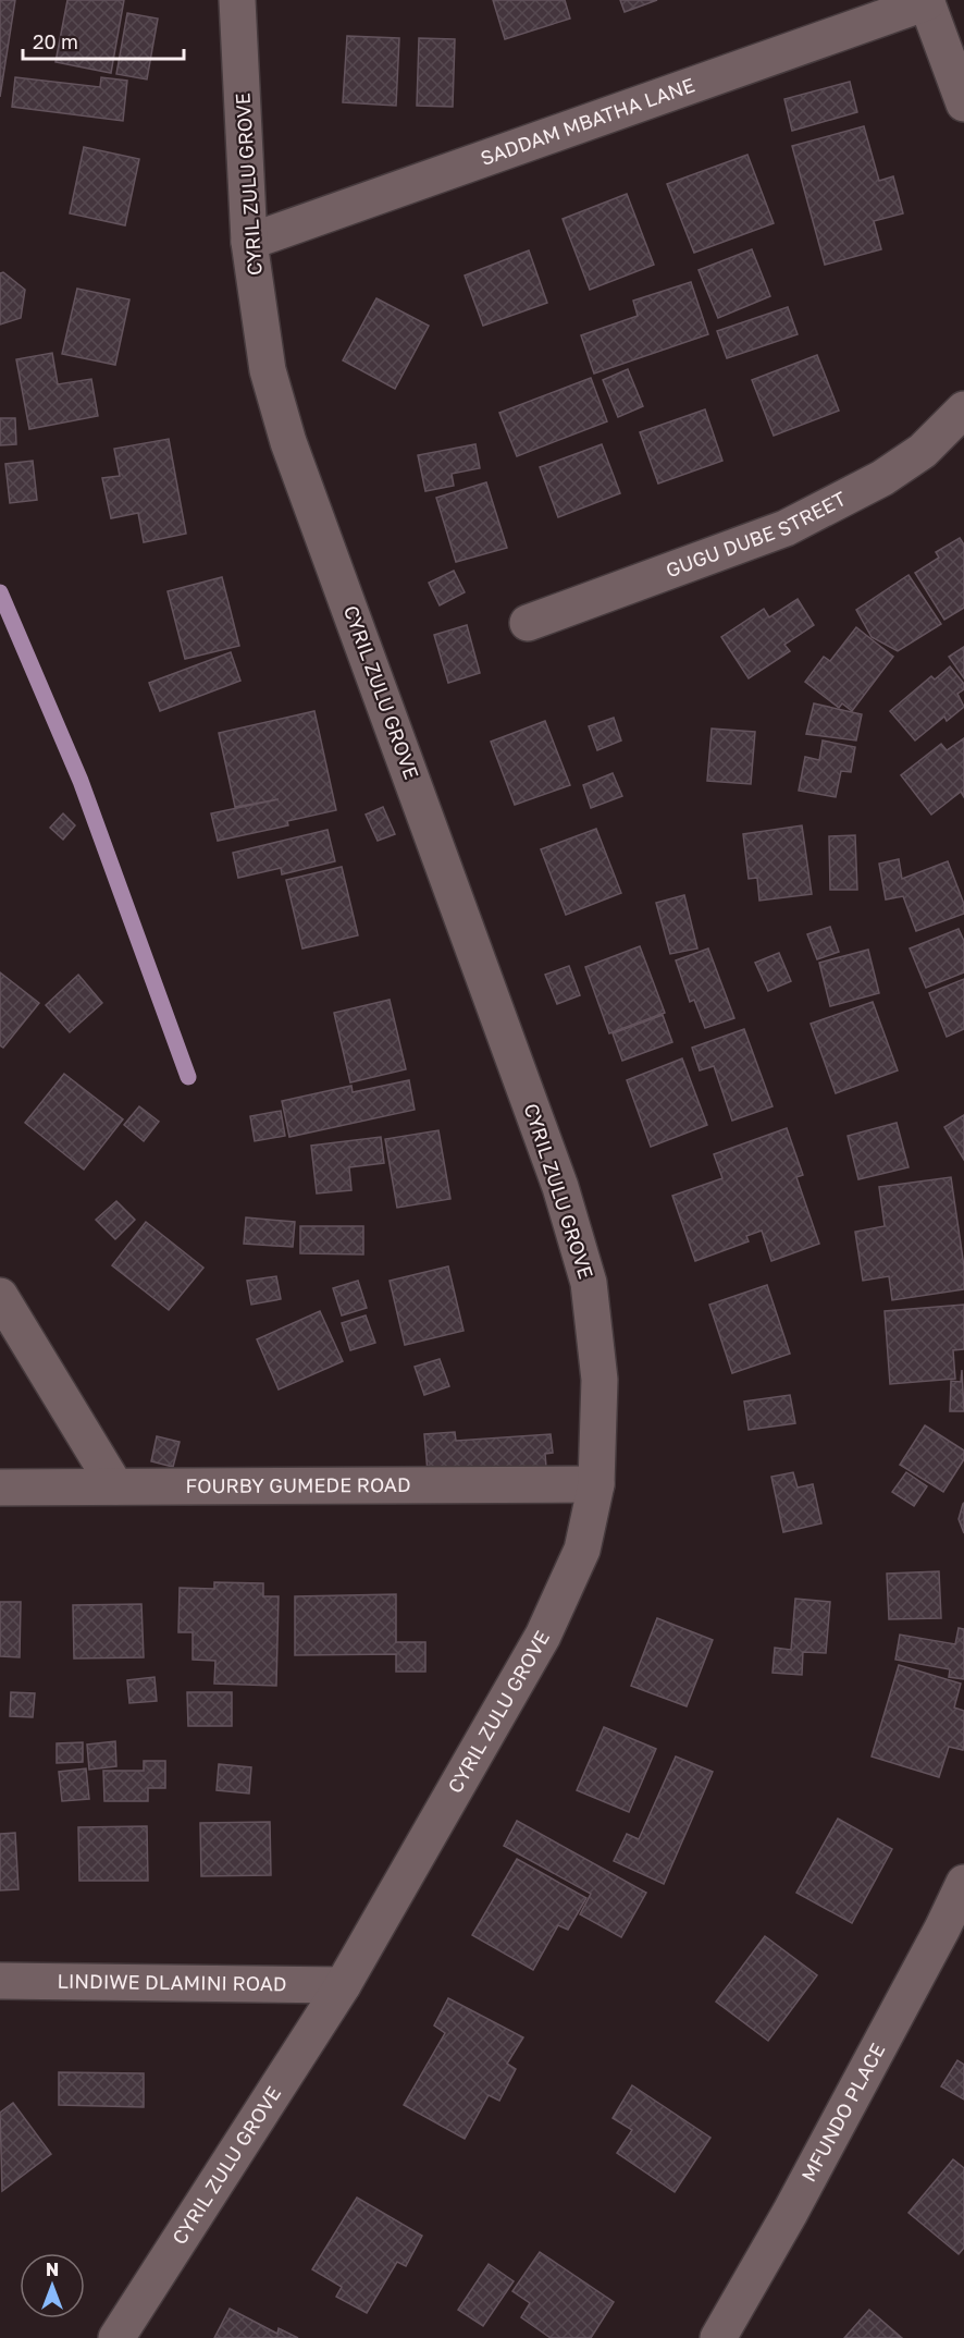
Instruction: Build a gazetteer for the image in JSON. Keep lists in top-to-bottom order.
{
  "streets": {
    "street": [
      "SADDAM MBATHA LANE",
      "CYRIL ZULU GROVE",
      "GUGU DUBE STREET",
      "FOURBY GUMEDE ROAD",
      "LINDIWE DLAMINI ROAD",
      "MFUNDO PLACE"
    ]
  },
  "crossings": [
    ["SADDAM MBATHA LANE", "CYRIL ZULU GROVE"],
    ["CYRIL ZULU GROVE", "FOURBY GUMEDE ROAD"],
    ["CYRIL ZULU GROVE", "LINDIWE DLAMINI ROAD"]
  ],
  "scale_bar": "20 m",
  "north": "top"
}
